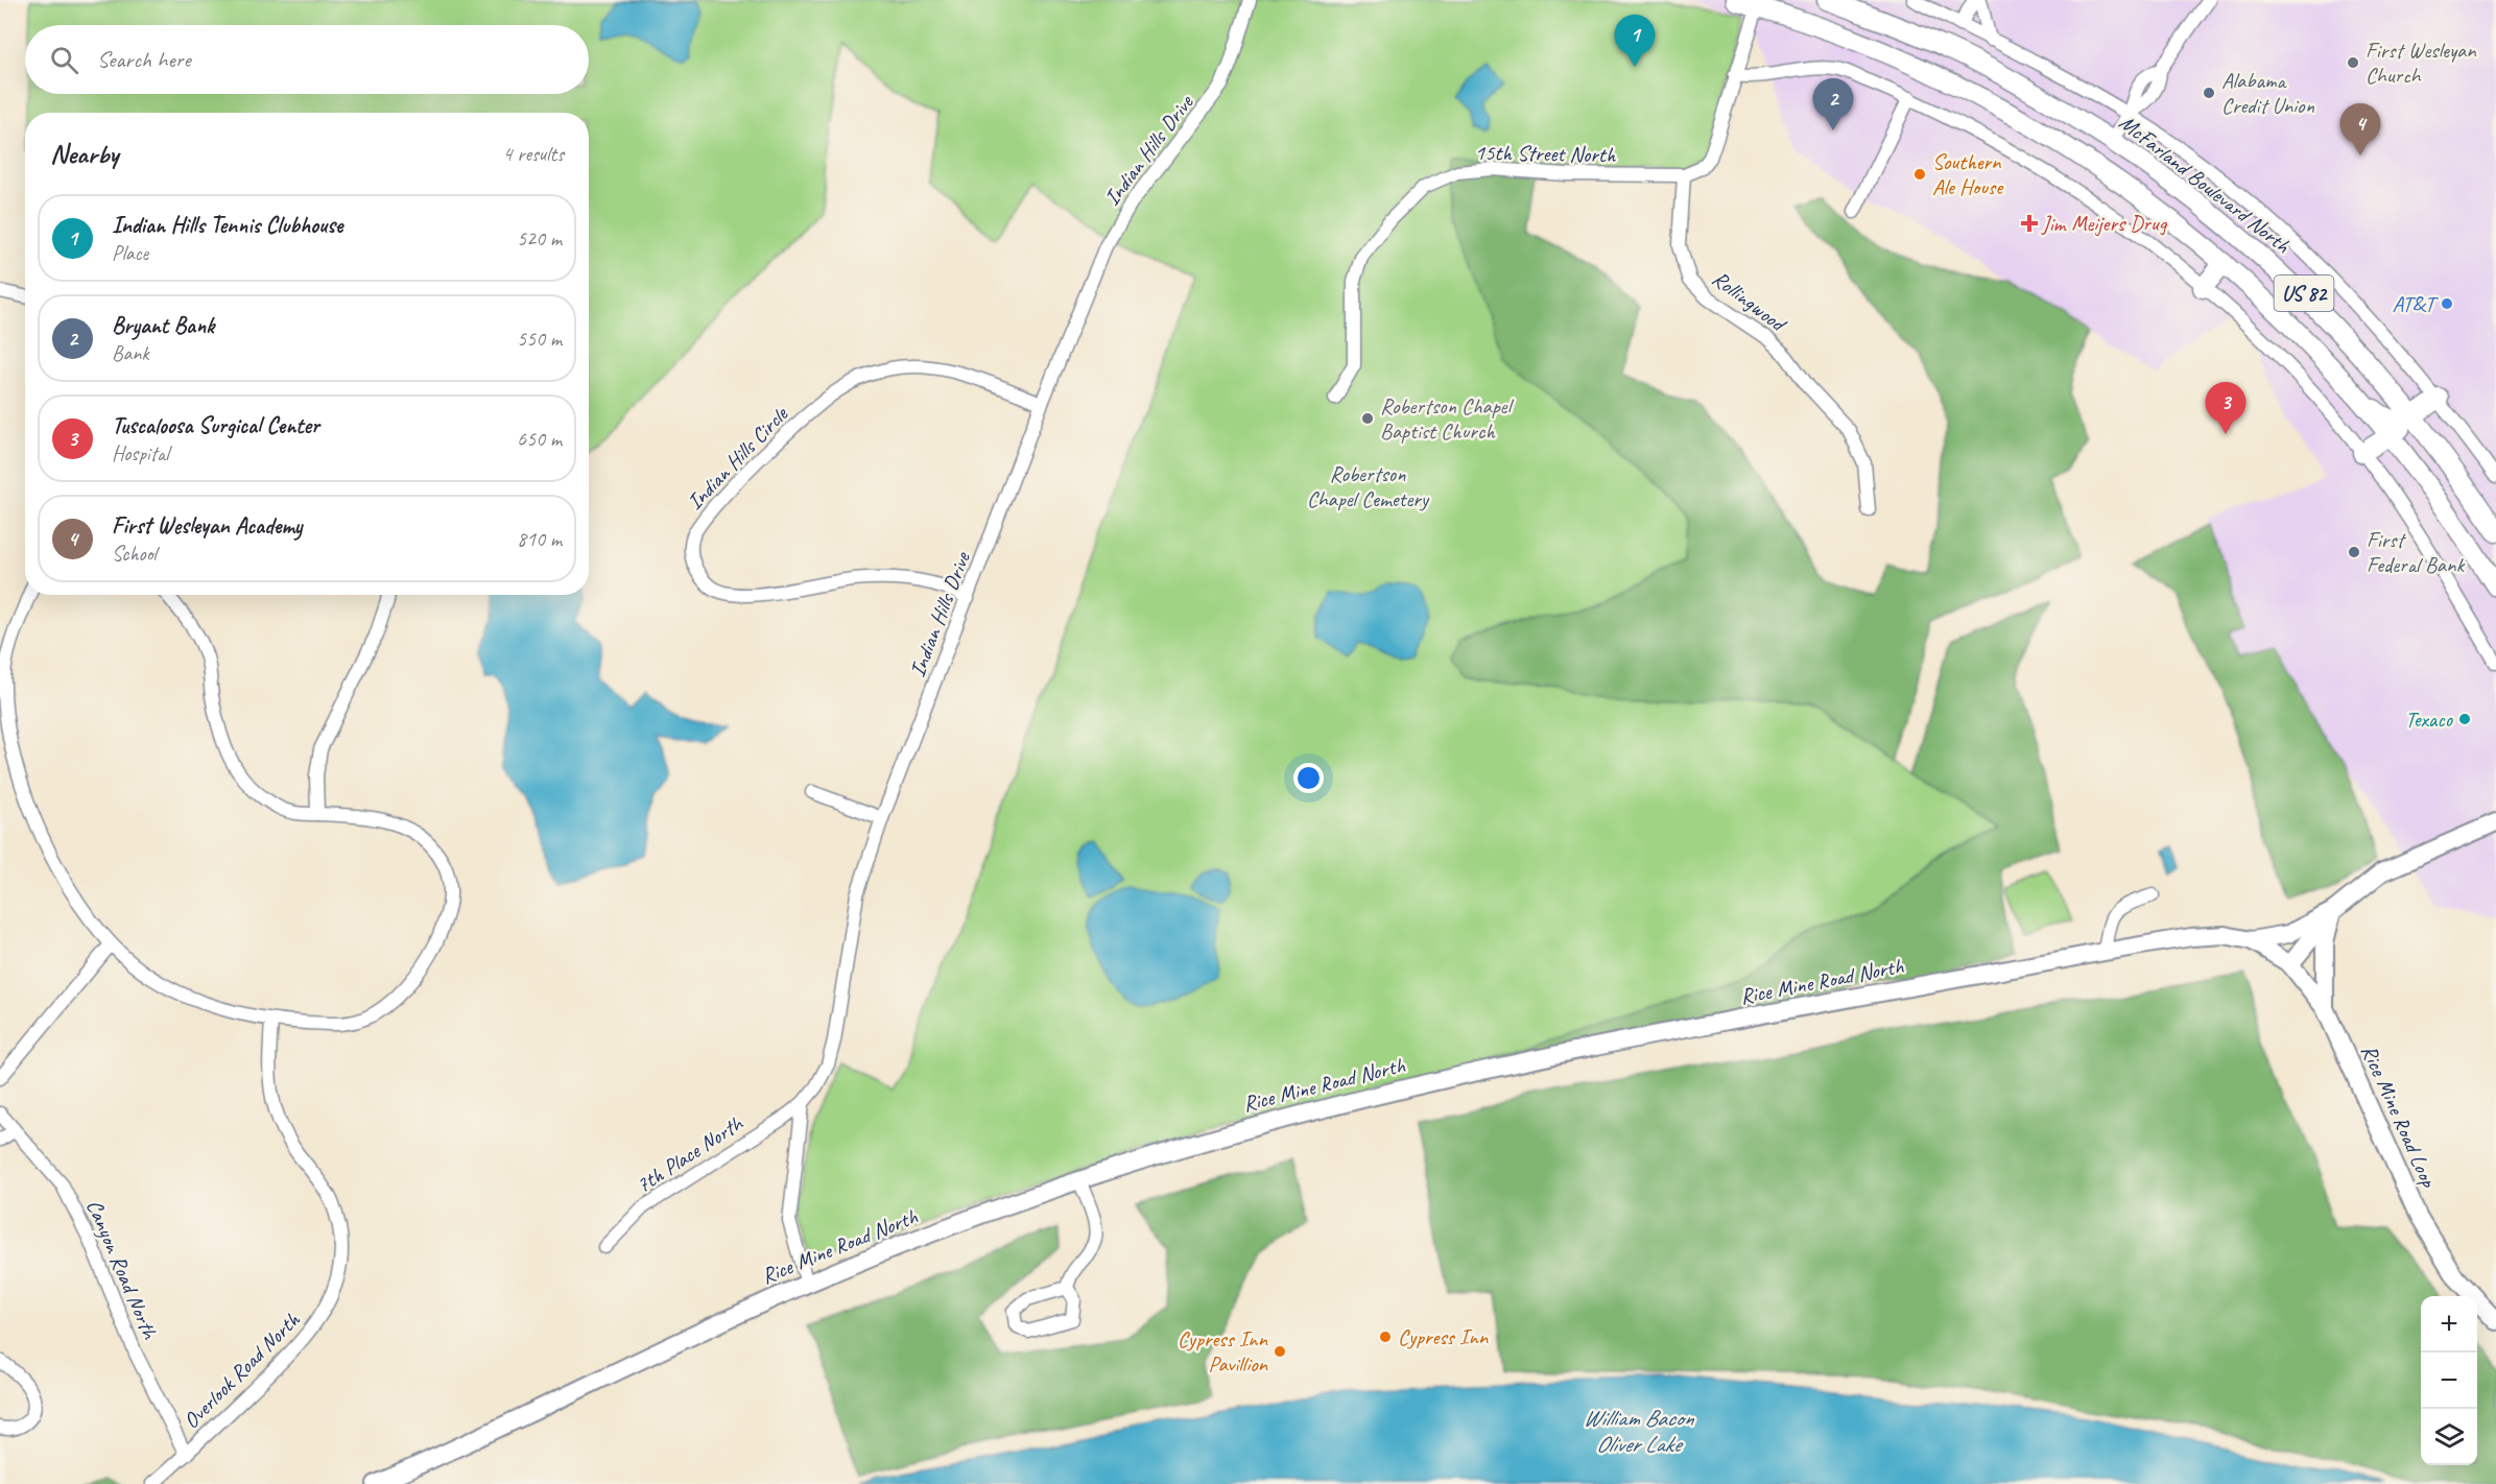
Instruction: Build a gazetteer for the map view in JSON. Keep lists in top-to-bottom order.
{
  "streets": {
    "highway": ["McFarland Boulevard North", "US 82"],
    "main road": ["Rice Mine Road North", "Rice Mine Road Loop"],
    "street": [
      "Indian Hills Drive",
      "15th Street North",
      "Rollingwood",
      "Indian Hills Circle",
      "7th Place North",
      "Canyon Road North",
      "Overlook Road North"
    ]
  },
  "crossings": [
    ["Indian Hills Drive", "Indian Hills Circle"],
    ["Indian Hills Drive", "Rice Mine Road North"],
    ["Indian Hills Drive", "7th Place North"],
    ["15th Street North", "Rollingwood"],
    ["Rice Mine Road North", "Rice Mine Road Loop"],
    ["Canyon Road North", "Overlook Road North"]
  ],
  "water": ["William Bacon Oliver Lake"],
  "parks": ["Robertson Chapel Cemetery"],
  "places": {
    "other": [
      "First Wesleyan Church",
      "Alabama Credit Union",
      "Southern Ale House",
      "AT&T",
      "Robertson Chapel Baptist Church",
      "First Federal Bank",
      "Texaco",
      "Cypress Inn",
      "Cypress Inn Pavillion"
    ],
    "health": ["Jim Meijers Drug"]
  },
  "page": {
    "pins": [
      "1",
      "2",
      "4",
      "3"
    ],
    "search": "Search here",
    "heading": ["Nearby", "4 results"],
    "list": [
      {
        "mark": "1",
        "name": "Indian Hills Tennis Clubhouse",
        "note": "Place",
        "value": "520 m"
      },
      {
        "mark": "2",
        "name": "Bryant Bank",
        "note": "Bank",
        "value": "550 m"
      },
      {
        "mark": "3",
        "name": "Tuscaloosa Surgical Center",
        "note": "Hospital",
        "value": "650 m"
      },
      {
        "mark": "4",
        "name": "First Wesleyan Academy",
        "note": "School",
        "value": "810 m"
      }
    ],
    "map_buttons": ["+", "−"]
  }
}
